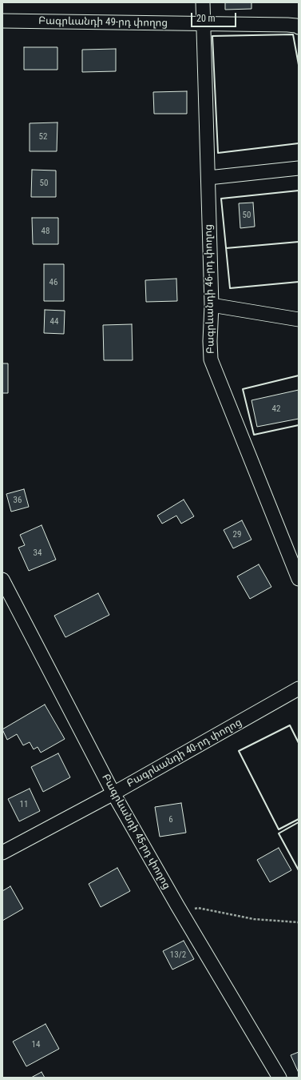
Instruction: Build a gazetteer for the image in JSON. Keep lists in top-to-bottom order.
{
  "streets": {
    "street": [
      "Բագրևանդի 49-րդ փողոց",
      "Բագրևանդի 46-րդ փողոց",
      "Բագրևանդի 40-րդ փողոց",
      "Բագրևանդի 45-րդ փողոց"
    ]
  },
  "crossings": [
    ["Բագրևանդի 49-րդ փողոց", "Բագրևանդի 46-րդ փողոց"],
    ["Բագրևանդի 40-րդ փողոց", "Բագրևանդի 45-րդ փողոց"]
  ],
  "house_numbers": [
    "52",
    "50",
    "50",
    "48",
    "46",
    "44",
    "42",
    "36",
    "29",
    "34",
    "11",
    "6",
    "13/2",
    "14"
  ],
  "scale_bar": "20 m"
}
